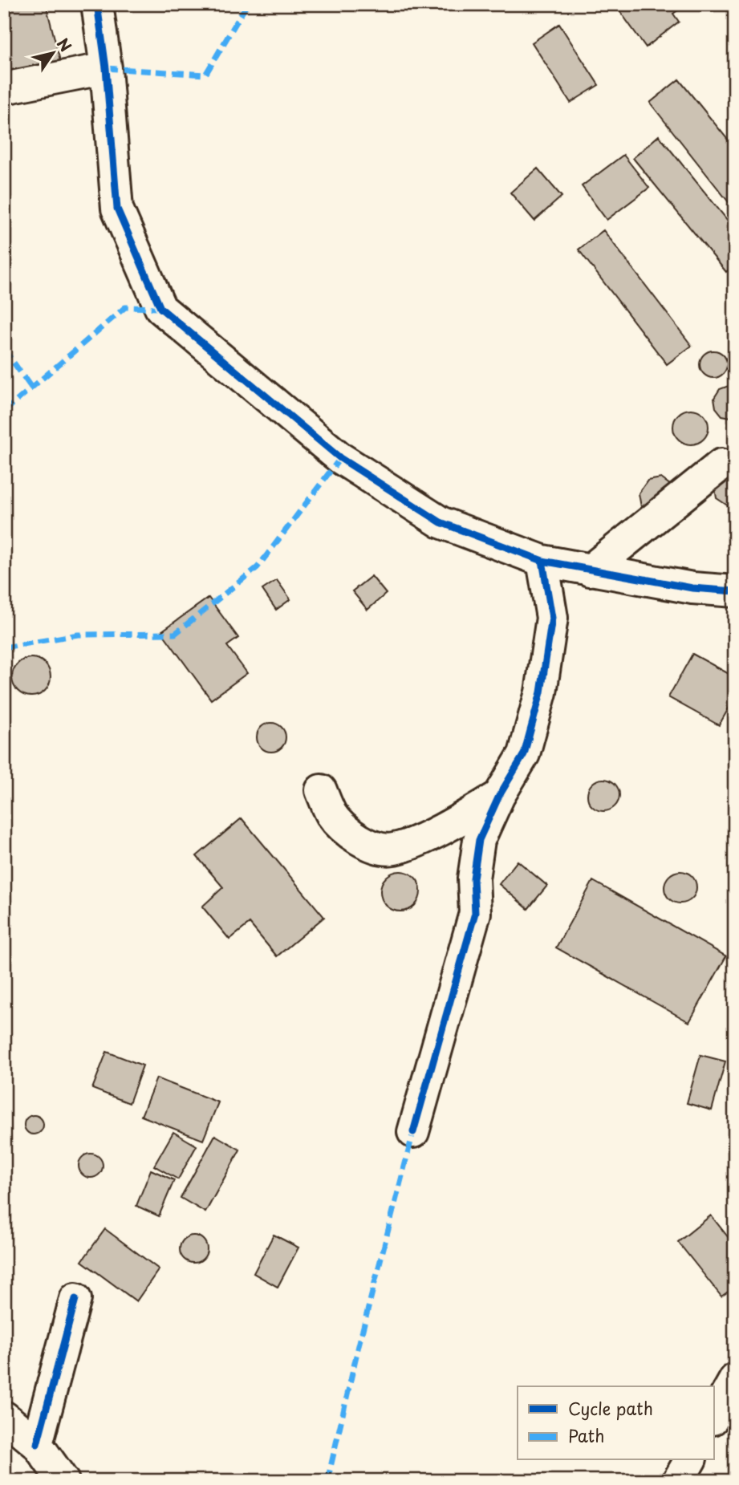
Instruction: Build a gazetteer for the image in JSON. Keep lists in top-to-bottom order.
{
  "legend": ["Cycle path", "Path"],
  "north": "top right"
}
